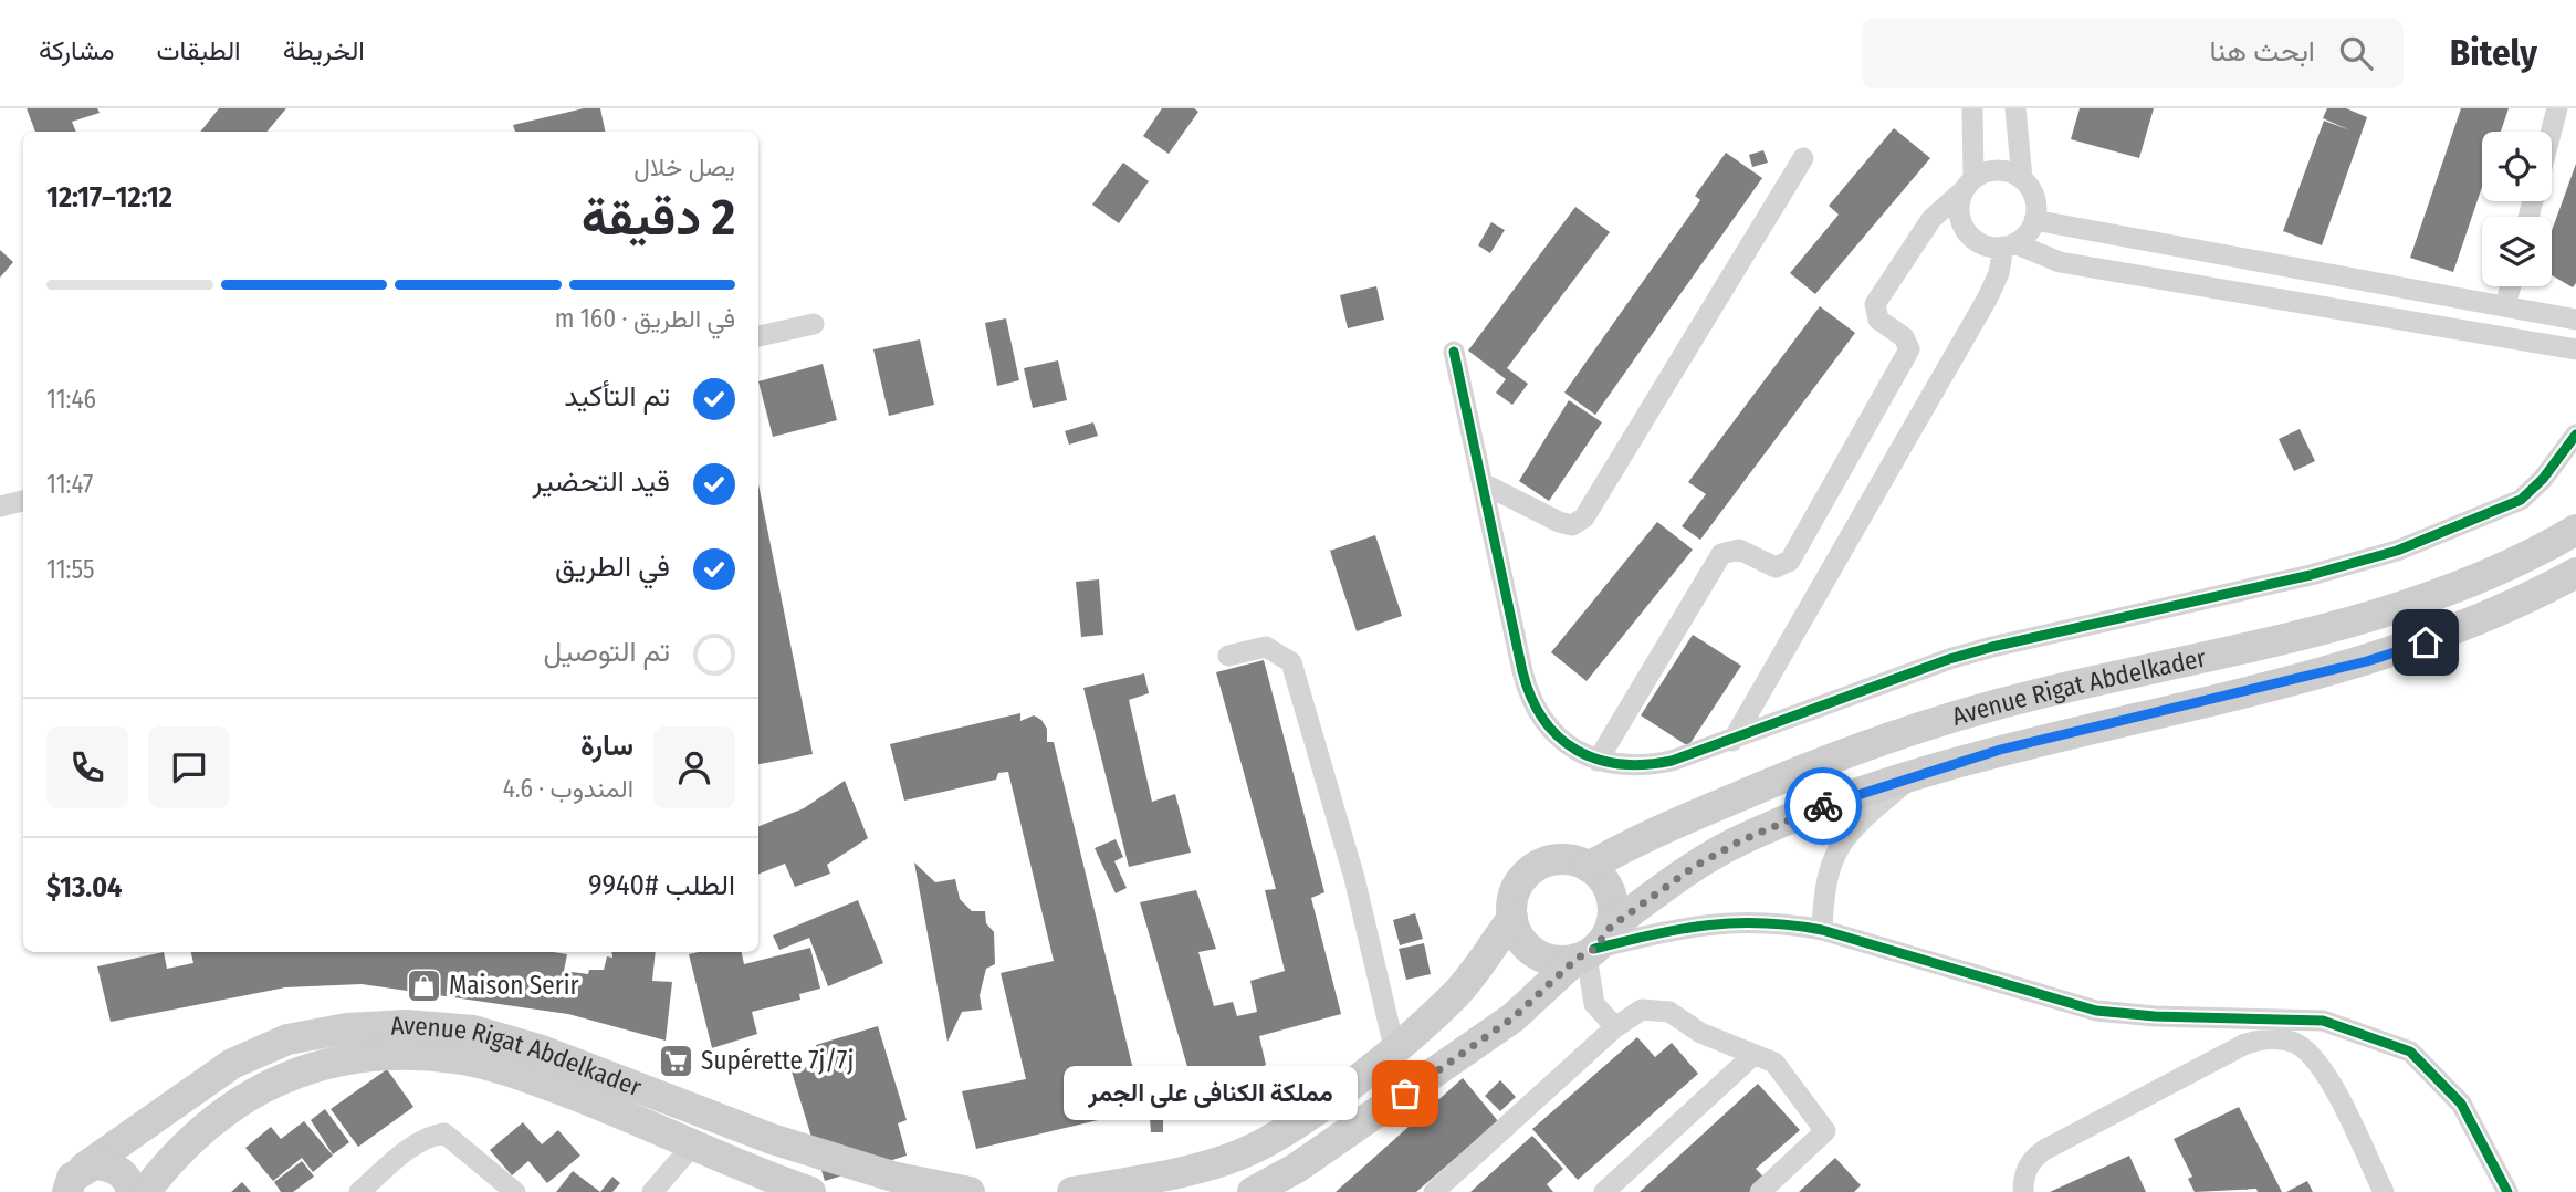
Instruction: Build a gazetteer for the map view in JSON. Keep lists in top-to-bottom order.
{
  "streets": {
    "street": ["Avenue Rigat Abdelkader"]
  },
  "places": {
    "shop": ["Maison Serir"],
    "supermarket": ["Supérette 7j/7j"],
    "other": ["مملكة الكنافى على الجمر"]
  },
  "page": {
    "header": "Bitely",
    "search": "ابحث هنا",
    "nav": ["الخريطة", "الطبقات", "مشاركة"],
    "heading": ["2 دقيقة", "يصل خلال", "12:12–12:17"],
    "panel": [
      "سارة",
      "المندوب · 4.6",
      "الطلب #9940",
      "$13.04"
    ],
    "bar": "في الطريق · 160 m",
    "list": [
      ["تم التأكيد", "11:46"],
      ["قيد التحضير", "11:47"],
      ["في الطريق", "11:55"],
      "تم التوصيل"
    ],
    "bubble": "مملكة الكنافى على الجمر"
  }
}
